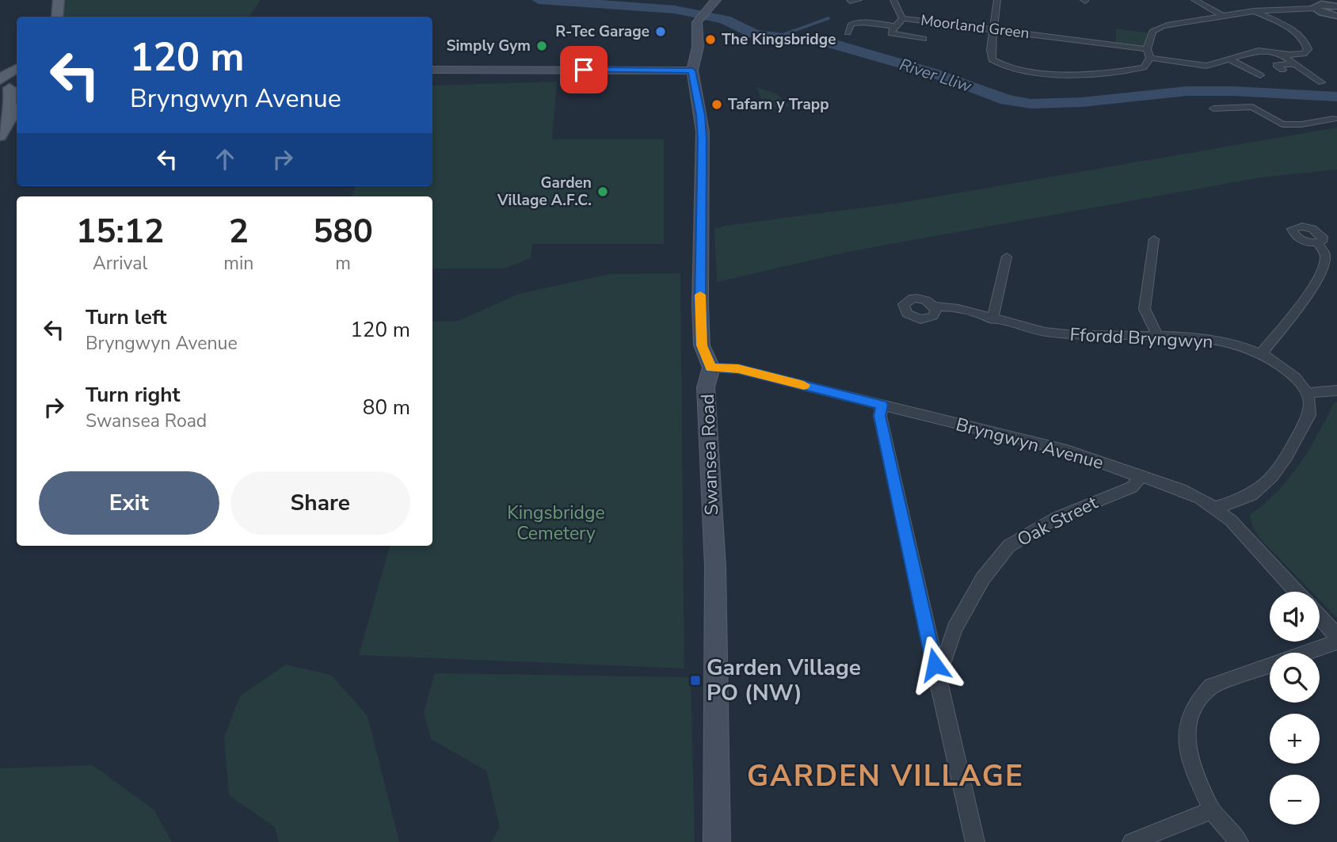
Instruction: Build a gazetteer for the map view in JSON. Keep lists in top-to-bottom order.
{
  "streets": {
    "main road": ["Swansea Road"],
    "street": [
      "Moorland Green",
      "Ffordd Bryngwyn",
      "Bryngwyn Avenue",
      "Oak Street"
    ]
  },
  "crossings": [
    ["Bryngwyn Avenue", "Swansea Road"],
    ["Bryngwyn Avenue", "Oak Street"]
  ],
  "districts": ["GARDEN VILLAGE"],
  "water": ["River Lliw"],
  "parks": ["Kingsbridge Cemetery"],
  "places": {
    "other": [
      "R-Tec Garage",
      "The Kingsbridge",
      "Simply Gym",
      "Tafarn y Trapp",
      "Garden Village A.F.C."
    ],
    "transit": ["Garden Village PO (NW)"]
  },
  "page": {
    "turn": ["120 m", "Bryngwyn Avenue"],
    "eta": [
      "15:12",
      "Arrival",
      "2",
      "min",
      "580",
      "m"
    ],
    "list": [
      {
        "name": "Turn left",
        "note": "Bryngwyn Avenue",
        "value": "120 m"
      },
      {
        "name": "Turn right",
        "note": "Swansea Road",
        "value": "80 m"
      }
    ],
    "buttons": ["Exit", "Share"],
    "map_buttons": ["+", "−"]
  }
}
